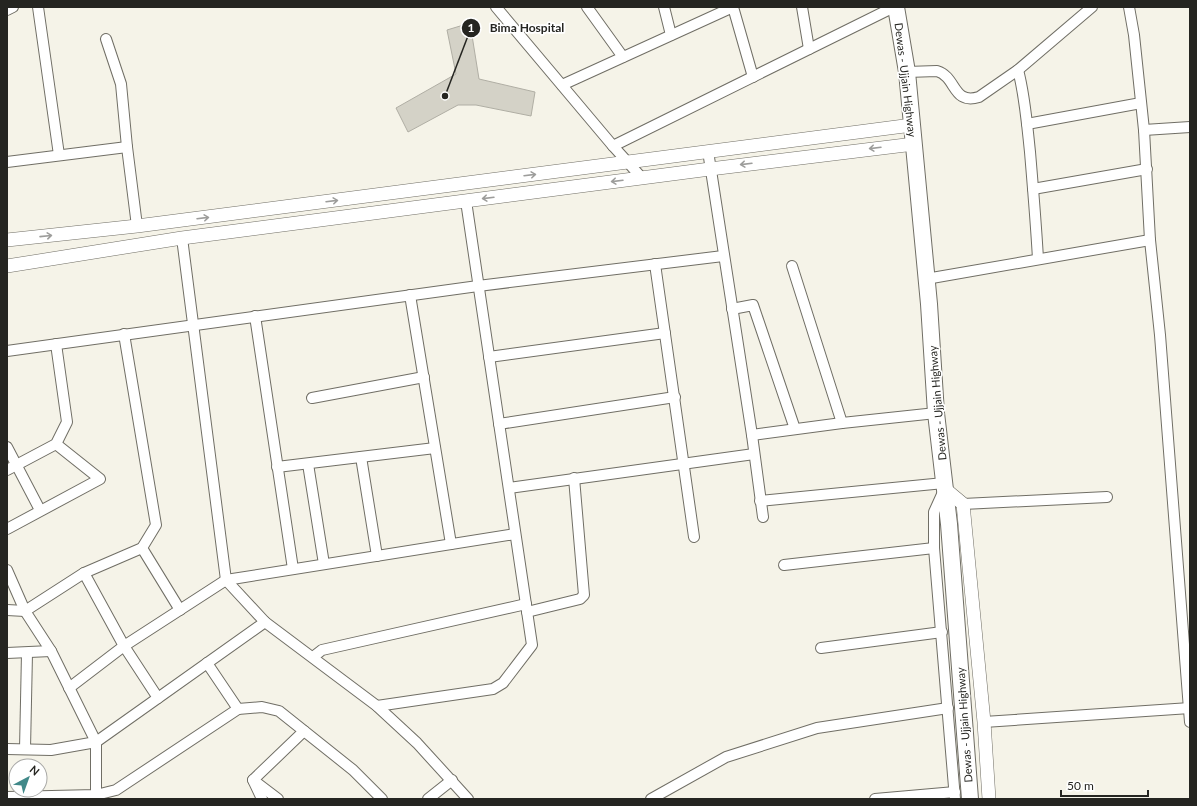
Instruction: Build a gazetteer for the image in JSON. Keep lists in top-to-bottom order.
{
  "streets": {
    "main road": ["Dewas - Ujjain Highway"]
  },
  "places": ["Bima Hospital"],
  "scale_bar": "50 m",
  "north": "top right"
}
